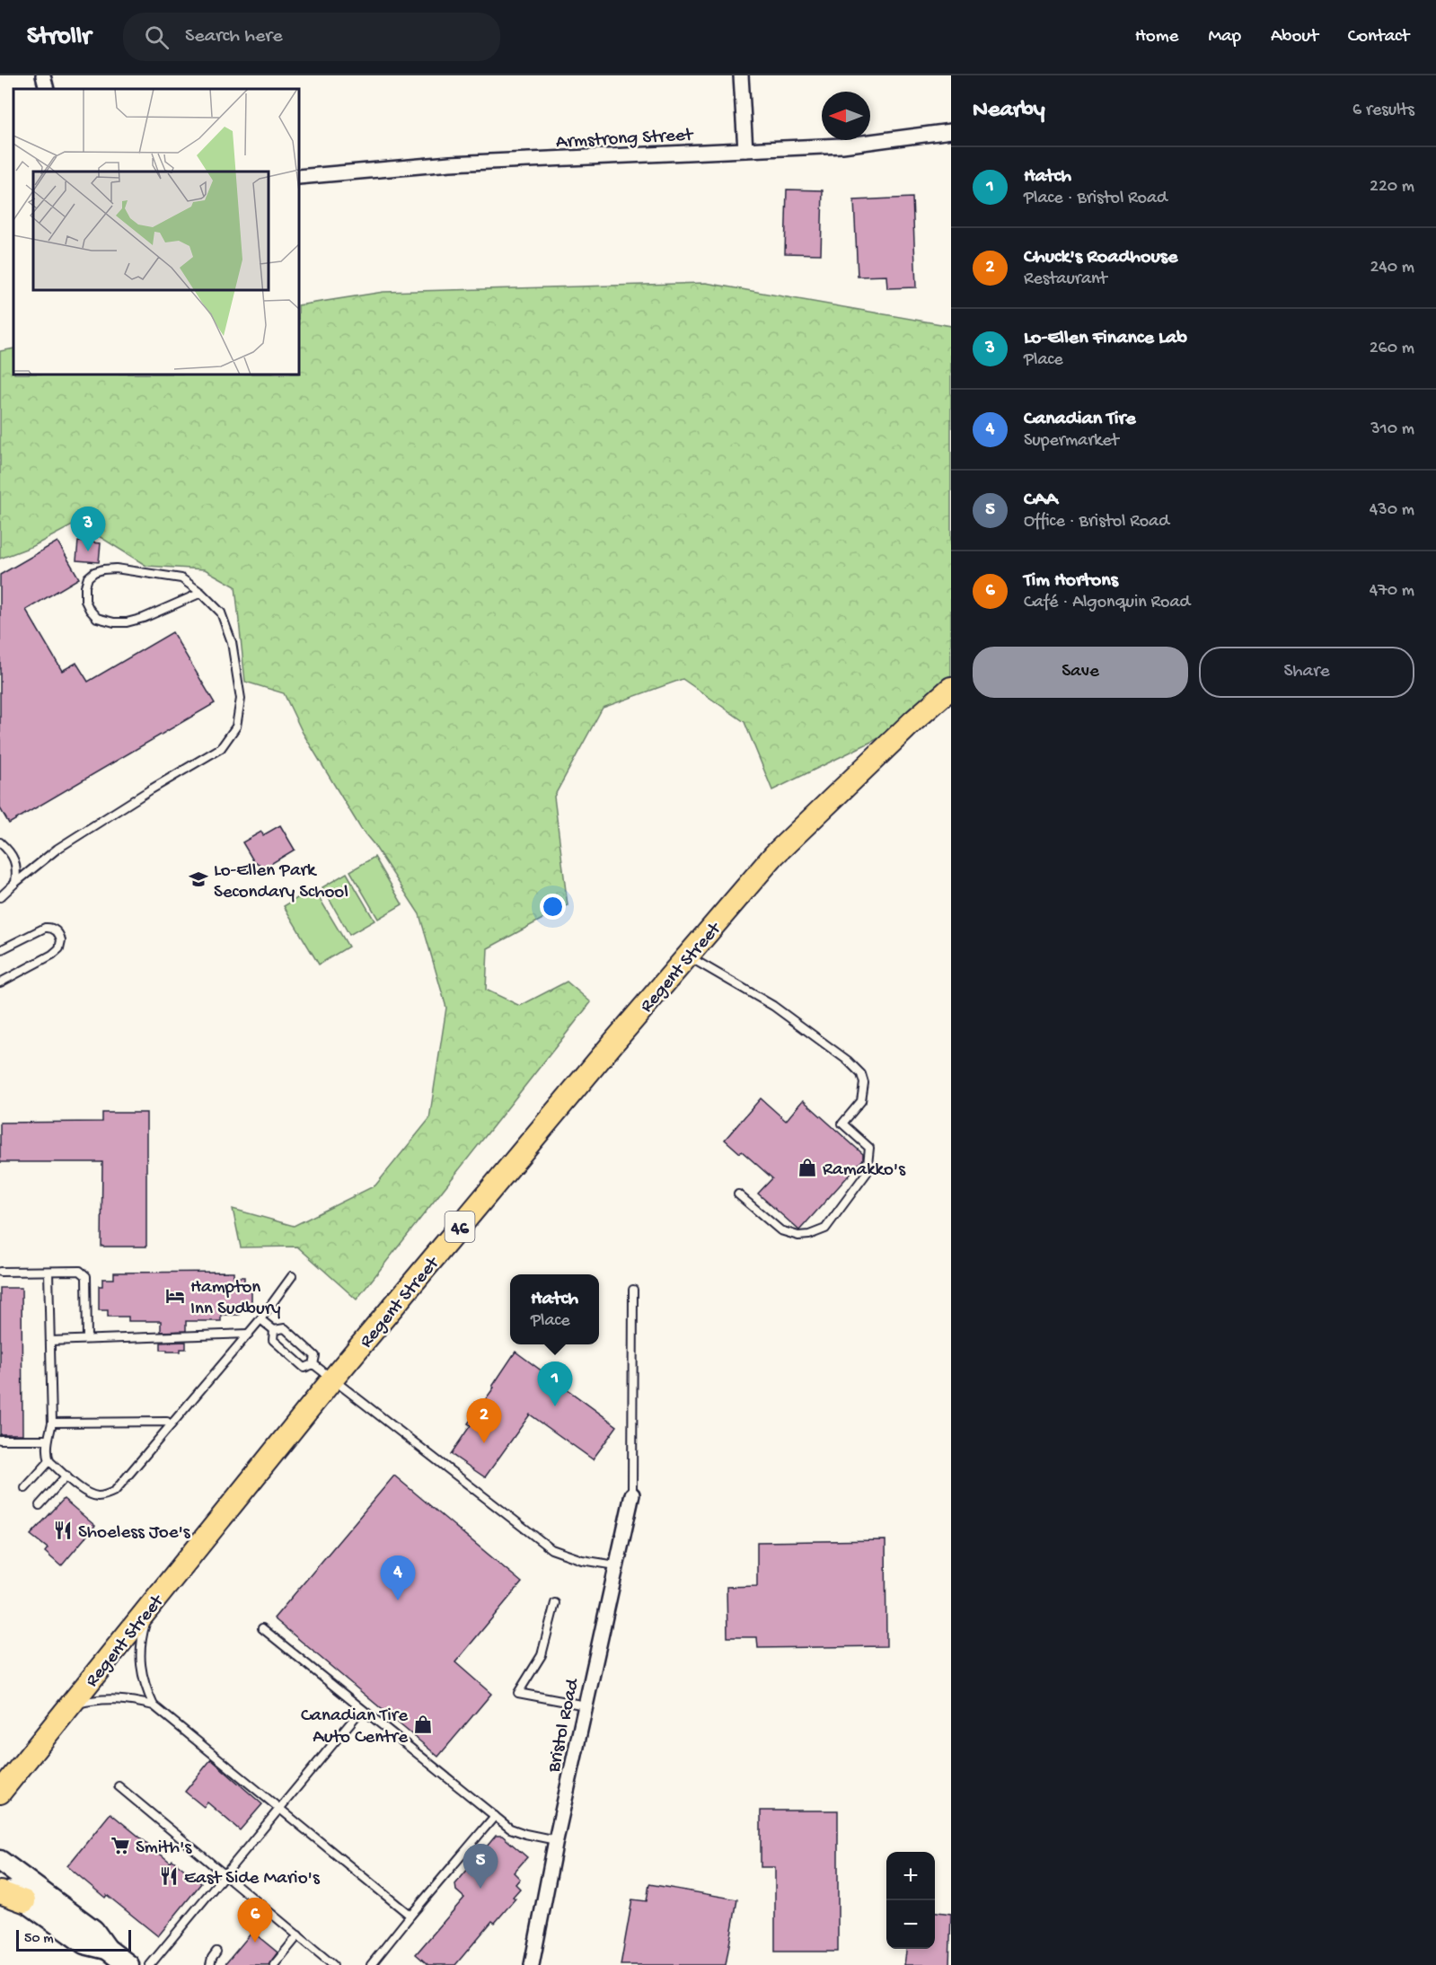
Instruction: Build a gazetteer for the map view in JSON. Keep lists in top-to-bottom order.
{
  "streets": {
    "main road": ["Regent Street", "46"],
    "street": ["Armstrong Street", "Bristol Road"]
  },
  "places": {
    "school or university": ["Lo-Ellen Park Secondary School"],
    "shop": ["Ramakko's", "Canadian Tire Auto Centre"],
    "hotel": ["Hampton Inn Sudbury"],
    "restaurant": ["Shoeless Joe's", "East Side Mario's"],
    "supermarket": ["Smith's"]
  },
  "scale_bar": "50 m",
  "north": "left",
  "page": {
    "header": "Strollr",
    "search": "Search here",
    "nav": [
      "Home",
      "Map",
      "About",
      "Contact"
    ],
    "heading": ["Nearby", "6 results"],
    "list": [
      {
        "mark": "1",
        "name": "Hatch",
        "note": "Place · Bristol Road",
        "value": "220 m"
      },
      {
        "mark": "2",
        "name": "Chuck's Roadhouse",
        "note": "Restaurant",
        "value": "240 m"
      },
      {
        "mark": "3",
        "name": "Lo-Ellen Finance Lab",
        "note": "Place",
        "value": "260 m"
      },
      {
        "mark": "4",
        "name": "Canadian Tire",
        "note": "Supermarket",
        "value": "310 m"
      },
      {
        "mark": "5",
        "name": "CAA",
        "note": "Office · Bristol Road",
        "value": "430 m"
      },
      {
        "mark": "6",
        "name": "Tim Hortons",
        "note": "Café · Algonquin Road",
        "value": "470 m"
      }
    ],
    "pins": [
      "3",
      "1",
      "2",
      "4",
      "5",
      "6"
    ],
    "buttons": ["Save", "Share"],
    "popup": ["Hatch", "Place"],
    "map_buttons": ["+", "−"],
    "scale": "50 m"
  }
}
